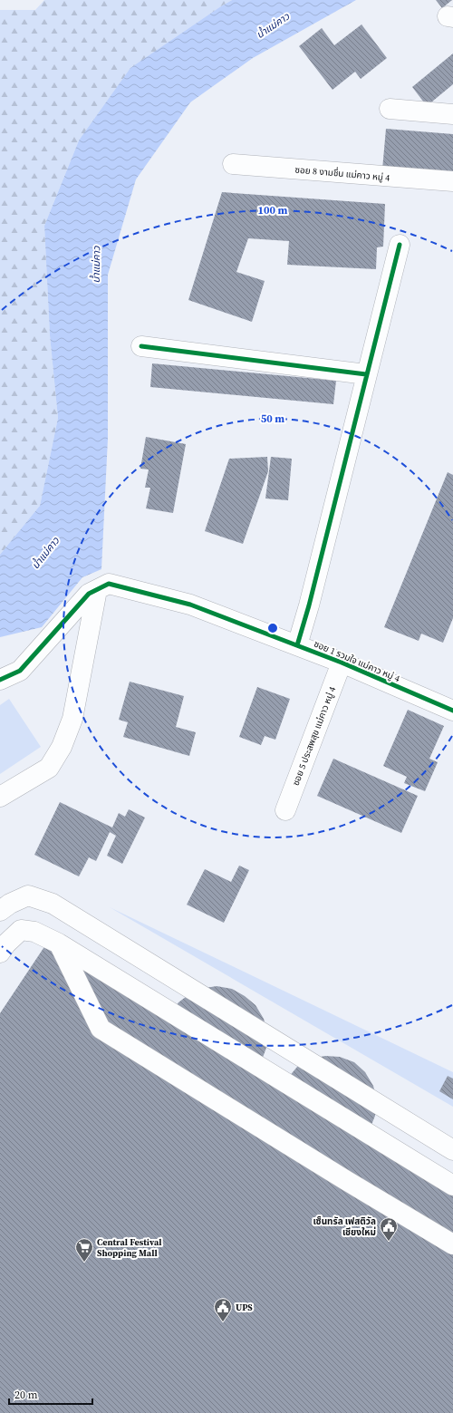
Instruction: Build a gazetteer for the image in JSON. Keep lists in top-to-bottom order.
{
  "streets": {
    "street": ["ซอย 8 งามชื่น แม่คาว หมู่ 4", "ซอย 1 รวมใจ แม่คาว หมู่ 4", "ซอย 5 ประสพสุข แม่คาว หมู่ 4"]
  },
  "crossings": [
    ["ซอย 1 รวมใจ แม่คาว หมู่ 4", "ซอย 5 ประสพสุข แม่คาว หมู่ 4"]
  ],
  "water": ["น้ำแม่คาว"],
  "places": {
    "public building": ["เซ็นทรัล เฟสติวัล เชียงใหม่", "UPS"],
    "supermarket": ["Central Festival Shopping Mall"]
  },
  "scale_bar": "20 m",
  "rings": ["100 m", "50 m"]
}
